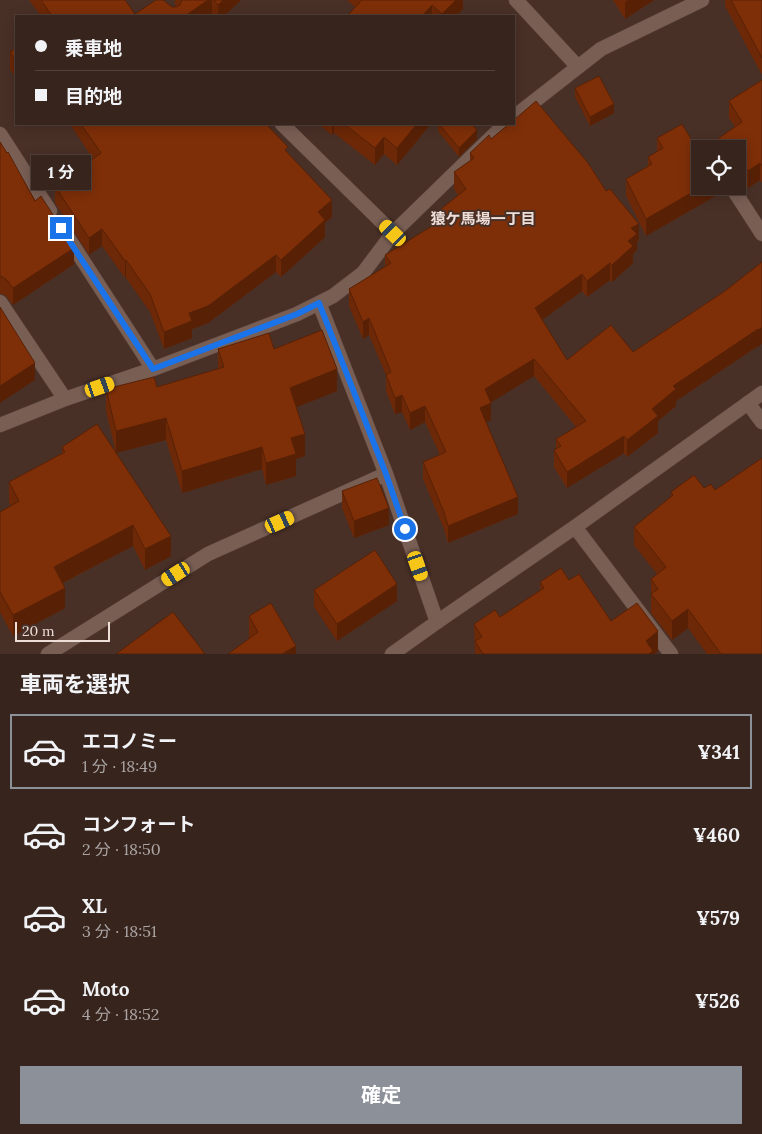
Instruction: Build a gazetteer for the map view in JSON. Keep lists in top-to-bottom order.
{
  "districts": ["猿ケ馬場一丁目"],
  "scale_bar": "20 m",
  "page": {
    "banner": ["乗車地", "目的地"],
    "bubble": "1 分",
    "scale": "20 m",
    "heading": "車両を選択",
    "list": [
      {
        "name": "エコノミー",
        "note": "1 分 · 18:49",
        "value": "¥341"
      },
      {
        "name": "コンフォート",
        "note": "2 分 · 18:50",
        "value": "¥460"
      },
      {
        "name": "XL",
        "note": "3 分 · 18:51",
        "value": "¥579"
      },
      {
        "name": "Moto",
        "note": "4 分 · 18:52",
        "value": "¥526"
      }
    ],
    "buttons": "確定"
  }
}
